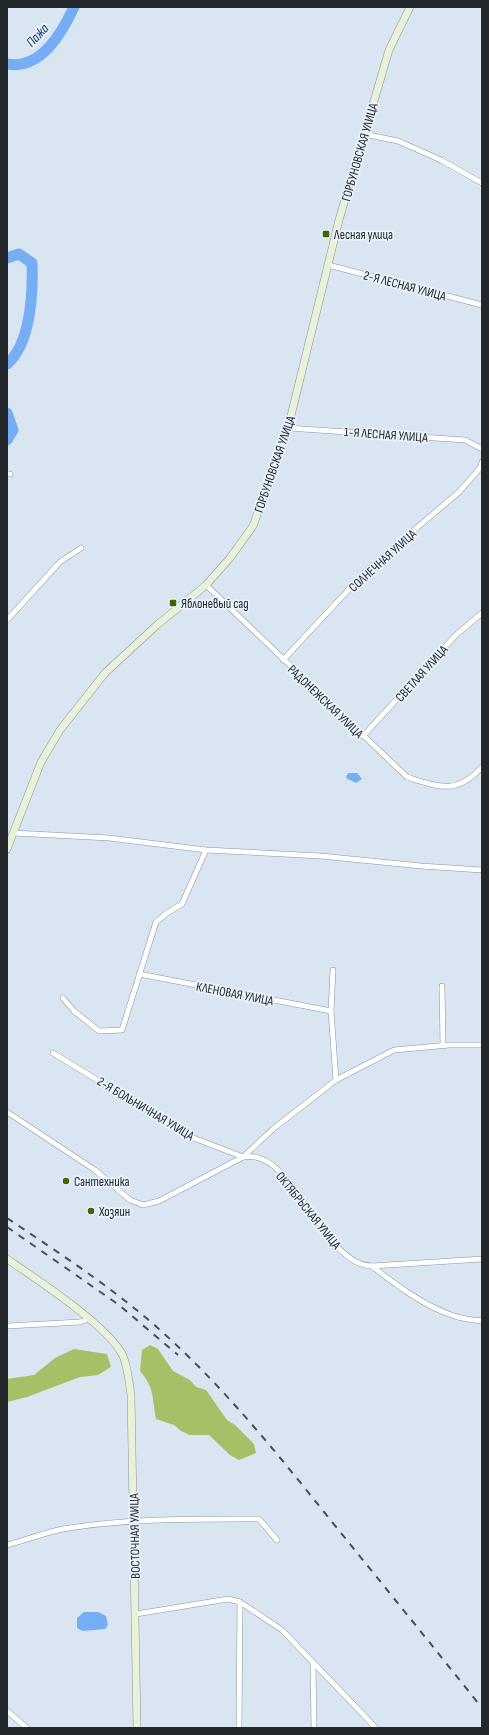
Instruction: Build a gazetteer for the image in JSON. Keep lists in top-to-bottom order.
{
  "streets": {
    "main road": ["ГОРБУНОВСКАЯ УЛИЦА", "ВОСТОЧНАЯ УЛИЦА"],
    "street": [
      "2-Я ЛЕСНАЯ УЛИЦА",
      "1-Я ЛЕСНАЯ УЛИЦА",
      "СОЛНЕЧНАЯ УЛИЦА",
      "СВЕТЛАЯ УЛИЦА",
      "РАДОНЕЖСКАЯ УЛИЦА",
      "КЛЕНОВАЯ УЛИЦА",
      "2-Я БОЛЬНИЧНАЯ УЛИЦА",
      "ОКТЯБРЬСКАЯ УЛИЦА"
    ]
  },
  "crossings": [
    ["ГОРБУНОВСКАЯ УЛИЦА", "2-Я ЛЕСНАЯ УЛИЦА"],
    ["ГОРБУНОВСКАЯ УЛИЦА", "1-Я ЛЕСНАЯ УЛИЦА"],
    ["ГОРБУНОВСКАЯ УЛИЦА", "РАДОНЕЖСКАЯ УЛИЦА"],
    ["СОЛНЕЧНАЯ УЛИЦА", "РАДОНЕЖСКАЯ УЛИЦА"],
    ["СВЕТЛАЯ УЛИЦА", "РАДОНЕЖСКАЯ УЛИЦА"],
    ["2-Я БОЛЬНИЧНАЯ УЛИЦА", "ОКТЯБРЬСКАЯ УЛИЦА"]
  ],
  "water": ["Пажа"],
  "places": {
    "transit": ["Лесная улица", "Яблоневый сад"],
    "other": ["Сантехника", "Хозяин"]
  }
}
